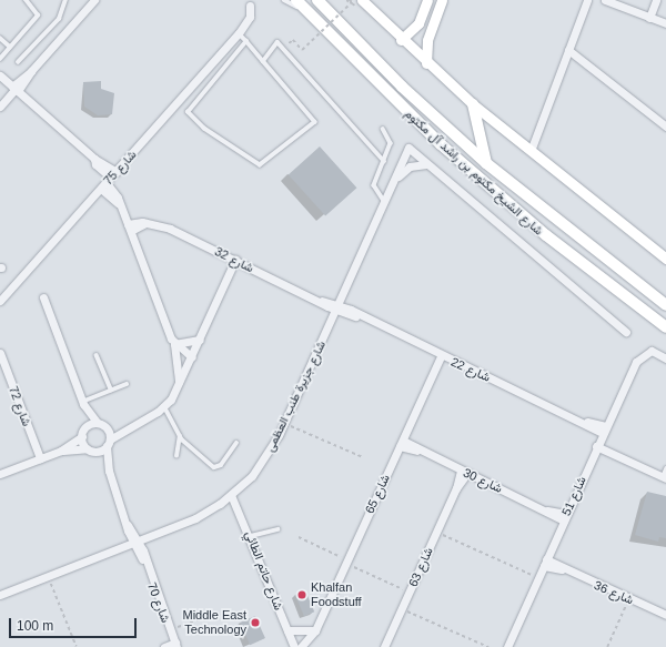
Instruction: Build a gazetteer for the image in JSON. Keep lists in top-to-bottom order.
{
  "streets": {
    "main road": ["شارع الشيخ مكتوم بن راشد آل مكتوم"],
    "street": [
      "شارع 75",
      "شارع 32",
      "شارع 22",
      "شارع جزيرة طنب العظمى",
      "شارع 72",
      "شارع 30",
      "شارع 65",
      "شارع 51",
      "شارع 63",
      "شارع حاتم الطائي",
      "شارع 36",
      "شارع 70"
    ]
  },
  "crossings": [
    ["شارع 32", "شارع 22"],
    ["شارع 32", "شارع جزيرة طنب العظمى"],
    ["شارع 22", "شارع جزيرة طنب العظمى"],
    ["شارع 22", "شارع 65"],
    ["شارع 22", "شارع 51"],
    ["شارع جزيرة طنب العظمى", "شارع حاتم الطائي"],
    ["شارع جزيرة طنب العظمى", "شارع 70"],
    ["شارع 30", "شارع 65"],
    ["شارع 30", "شارع 51"],
    ["شارع 30", "شارع 63"],
    ["شارع 51", "شارع 36"]
  ],
  "places": ["Khalfan Foodstuff", "Middle East Technology"],
  "scale_bar": "100 m"
}
